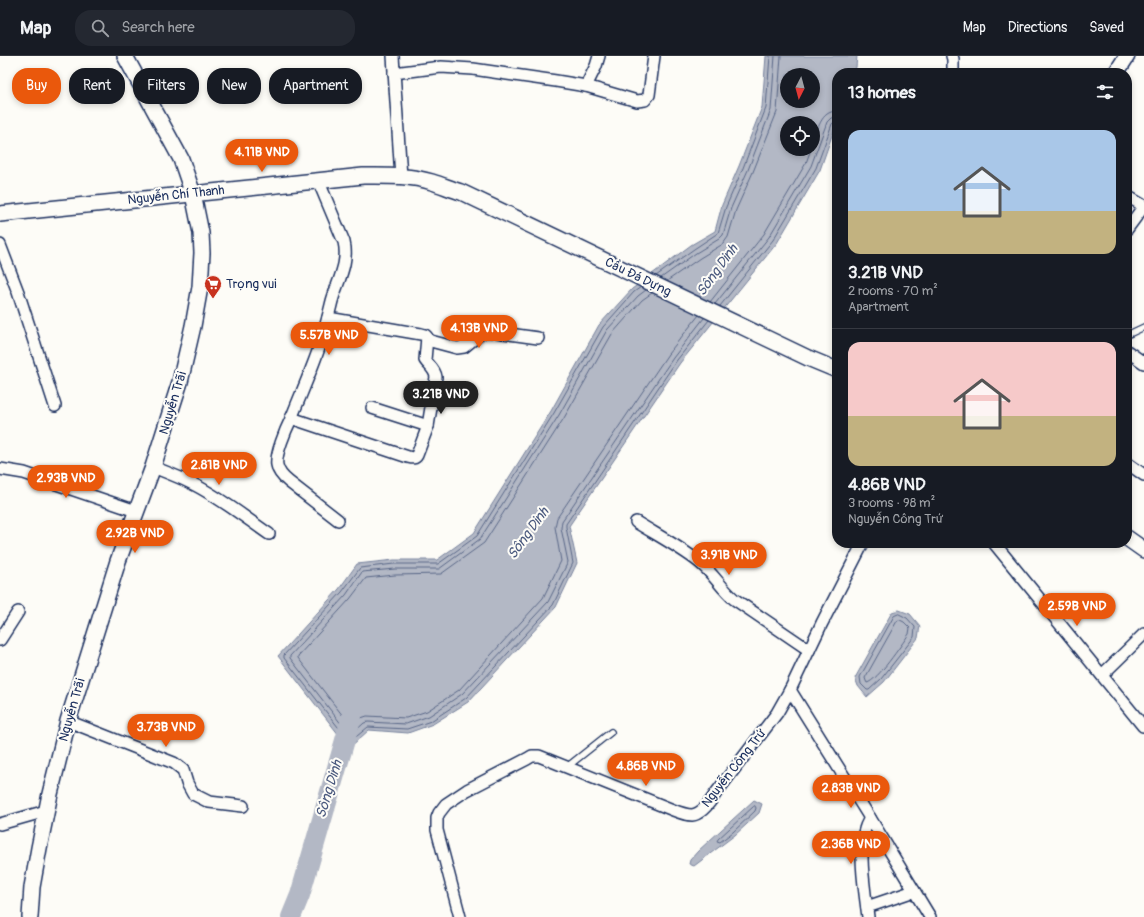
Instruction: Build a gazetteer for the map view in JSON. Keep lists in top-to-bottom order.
{
  "streets": {
    "main road": ["Nguyễn Chí Thanh", "Cầu Đá Dựng", "Nguyễn Trãi"],
    "street": ["Nguyễn Công Trứ"]
  },
  "crossings": [
    ["Nguyễn Chí Thanh", "Cầu Đá Dựng"],
    ["Nguyễn Chí Thanh", "Nguyễn Trãi"]
  ],
  "water": ["Sông Dinh"],
  "places": {
    "supermarket": ["Trọng vui"]
  },
  "north": "bottom",
  "page": {
    "header": "Map",
    "search": "Search here",
    "nav": ["Map", "Directions", "Saved"],
    "chip": [
      "Buy",
      "Rent",
      "Filters",
      "New",
      "Apartment"
    ],
    "heading": "13 homes",
    "list": [
      {
        "name": "3.21B VND",
        "note": "2 rooms · 70 m² · Apartment"
      },
      {
        "name": "4.86B VND",
        "note": "3 rooms · 98 m² · Nguyễn Công Trứ"
      }
    ],
    "price": [
      "4.11B VND",
      "4.13B VND",
      "5.57B VND",
      "3.21B VND",
      "2.81B VND",
      "2.93B VND",
      "2.92B VND",
      "3.91B VND",
      "2.59B VND",
      "3.73B VND",
      "4.86B VND",
      "2.83B VND",
      "2.36B VND"
    ]
  }
}
